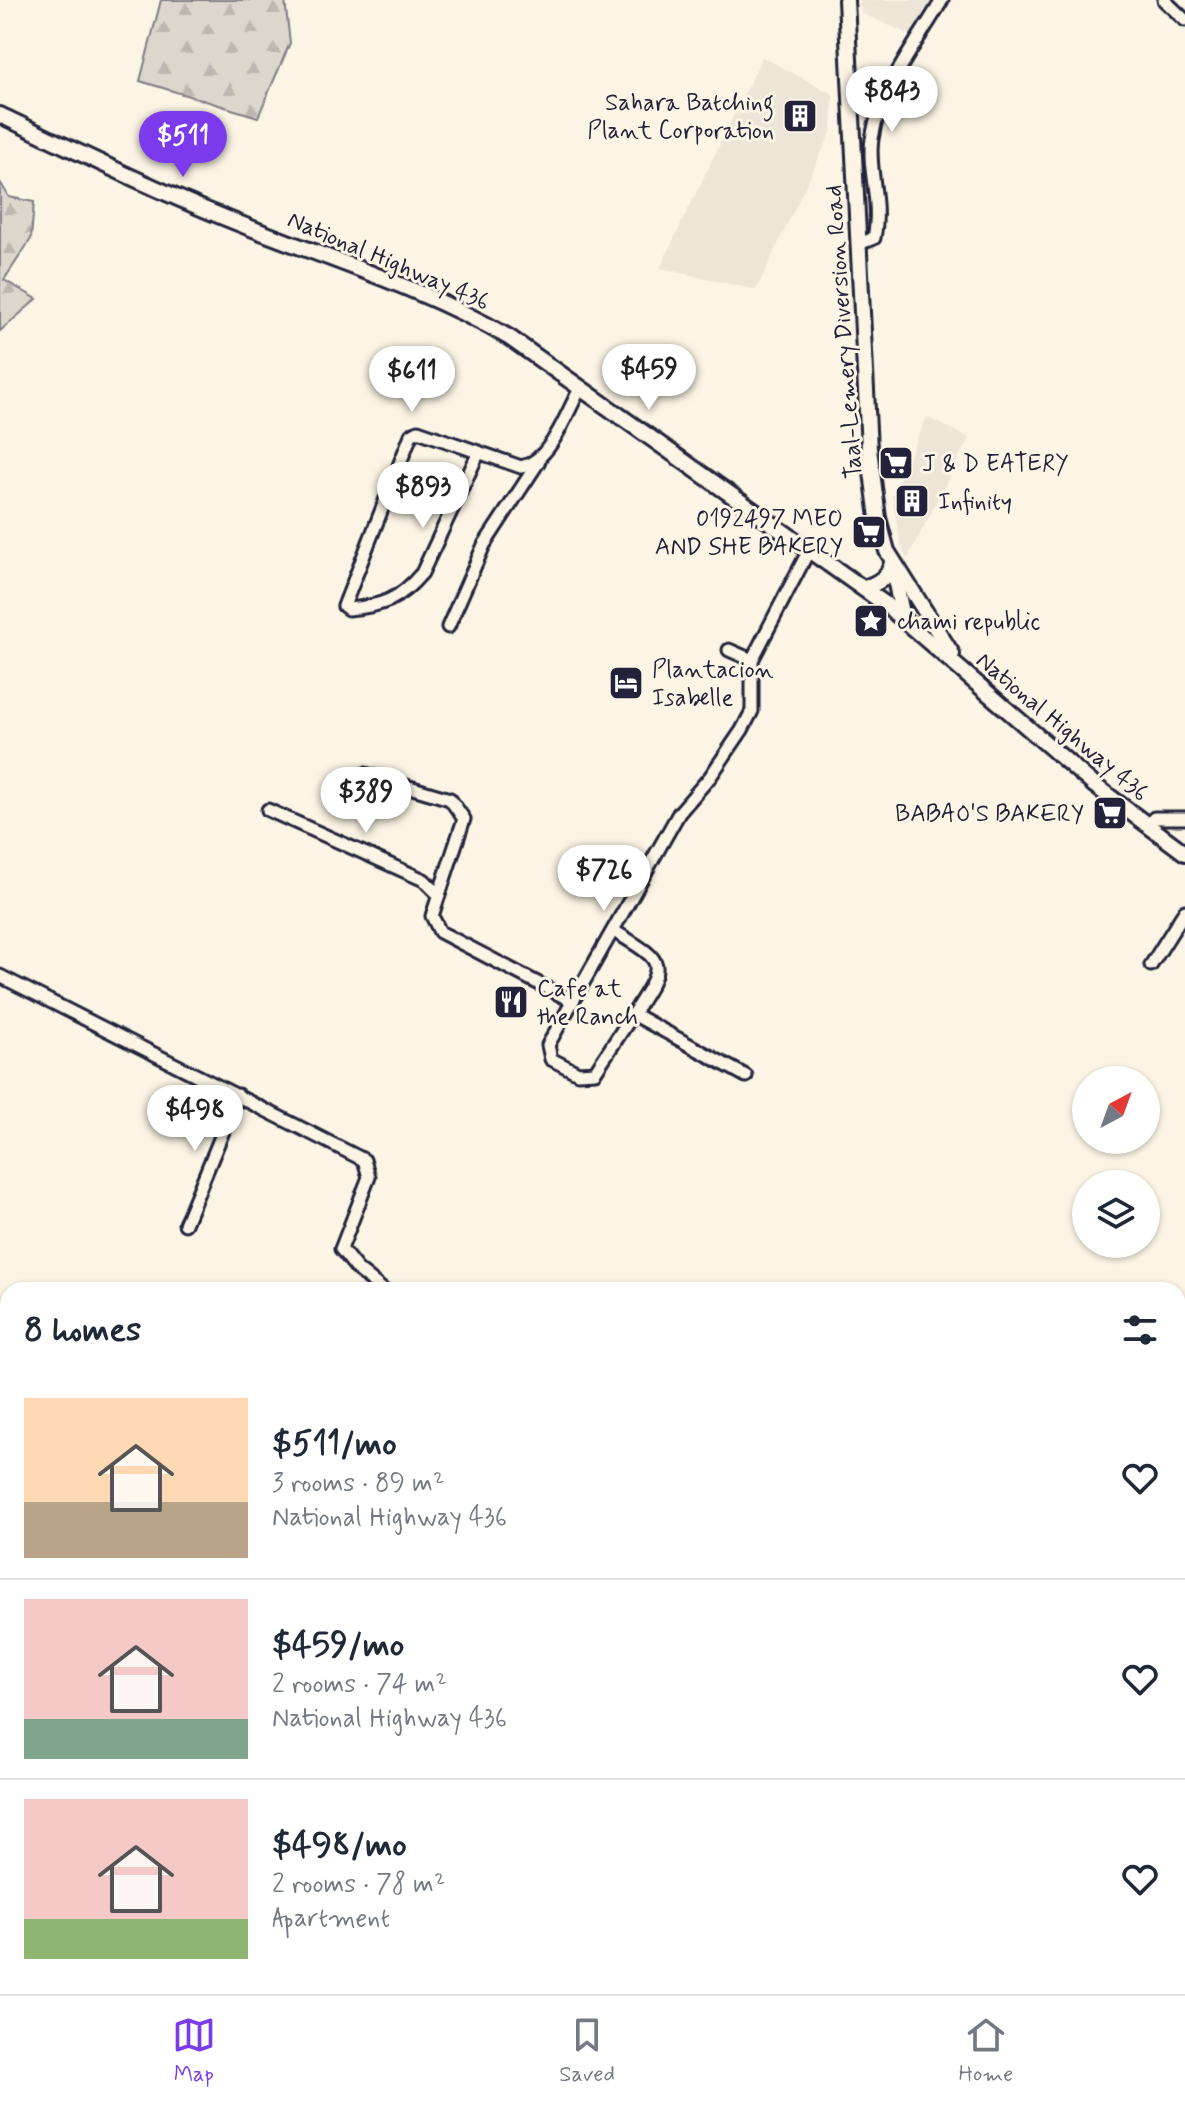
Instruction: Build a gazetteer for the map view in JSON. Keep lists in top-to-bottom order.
{
  "streets": {
    "main road": ["National Highway 436", "Taal-Lemery Diversion Road"]
  },
  "crossings": [
    ["National Highway 436", "Taal-Lemery Diversion Road"]
  ],
  "places": {
    "building": ["Sahara Batching Plant Corporation", "Infinity"],
    "supermarket": ["J & D EATERY", "0192497 MEO AND SHE BAKERY", "BABAO'S BAKERY"],
    "place": ["chami republic"],
    "hotel": ["Plantacion Isabelle"],
    "restaurant": ["Cafe at the Ranch"]
  },
  "north": "top right",
  "page": {
    "price": [
      "$843",
      "$511",
      "$459",
      "$611",
      "$893",
      "$389",
      "$726",
      "$498"
    ],
    "heading": "8 homes",
    "list": [
      {
        "name": "$511/mo",
        "note": "3 rooms · 89 m² · National Highway 436"
      },
      {
        "name": "$459/mo",
        "note": "2 rooms · 74 m² · National Highway 436"
      },
      {
        "name": "$498/mo",
        "note": "2 rooms · 78 m² · Apartment"
      }
    ],
    "tabs": ["Map", "Saved", "Home"]
  }
}
